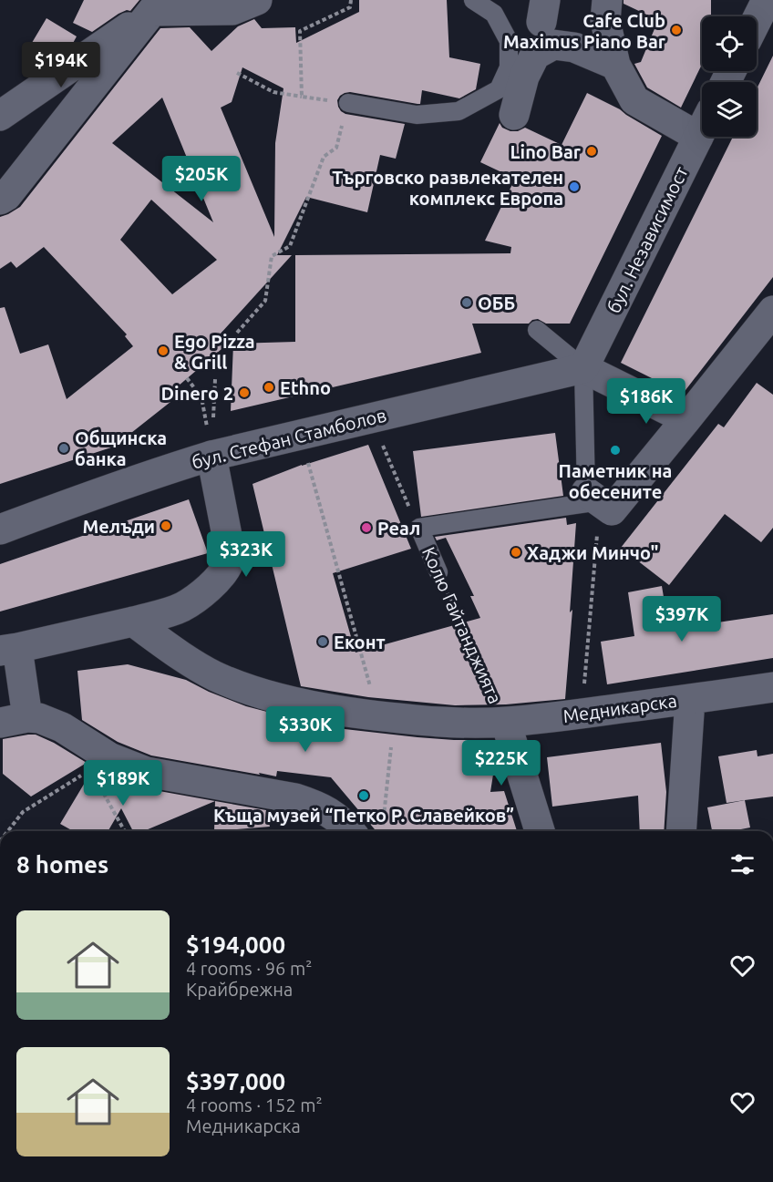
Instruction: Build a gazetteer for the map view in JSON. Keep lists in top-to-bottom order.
{
  "streets": {
    "street": [
      "бул. Независимост",
      "бул. Стефан Стамболов",
      "Колю Гайтанджията",
      "Медникарска"
    ]
  },
  "crossings": [
    ["бул. Независимост", "бул. Стефан Стамболов"],
    ["бул. Стефан Стамболов", "Колю Гайтанджията"],
    ["Колю Гайтанджията", "Медникарска"]
  ],
  "places": [
    "Cafe Club Maximus Piano Bar",
    "Lino Bar",
    "Търговско развлекателен комплекс Европа",
    "ОББ",
    "Ego Pizza & Grill",
    "Ethno",
    "Dinero 2",
    "Общинска банка",
    "Паметник на обесените",
    "Мелъди",
    "Реал",
    "Хаджи Минчо\"",
    "Еконт",
    "Къща музей “Петко Р. Славейков”"
  ],
  "page": {
    "price": [
      "$194K",
      "$205K",
      "$186K",
      "$323K",
      "$397K",
      "$330K",
      "$225K",
      "$189K"
    ],
    "heading": "8 homes",
    "list": [
      {
        "name": "$194,000",
        "note": "4 rooms · 96 m² · Крайбрежна"
      },
      {
        "name": "$397,000",
        "note": "4 rooms · 152 m² · Медникарска"
      }
    ]
  }
}
